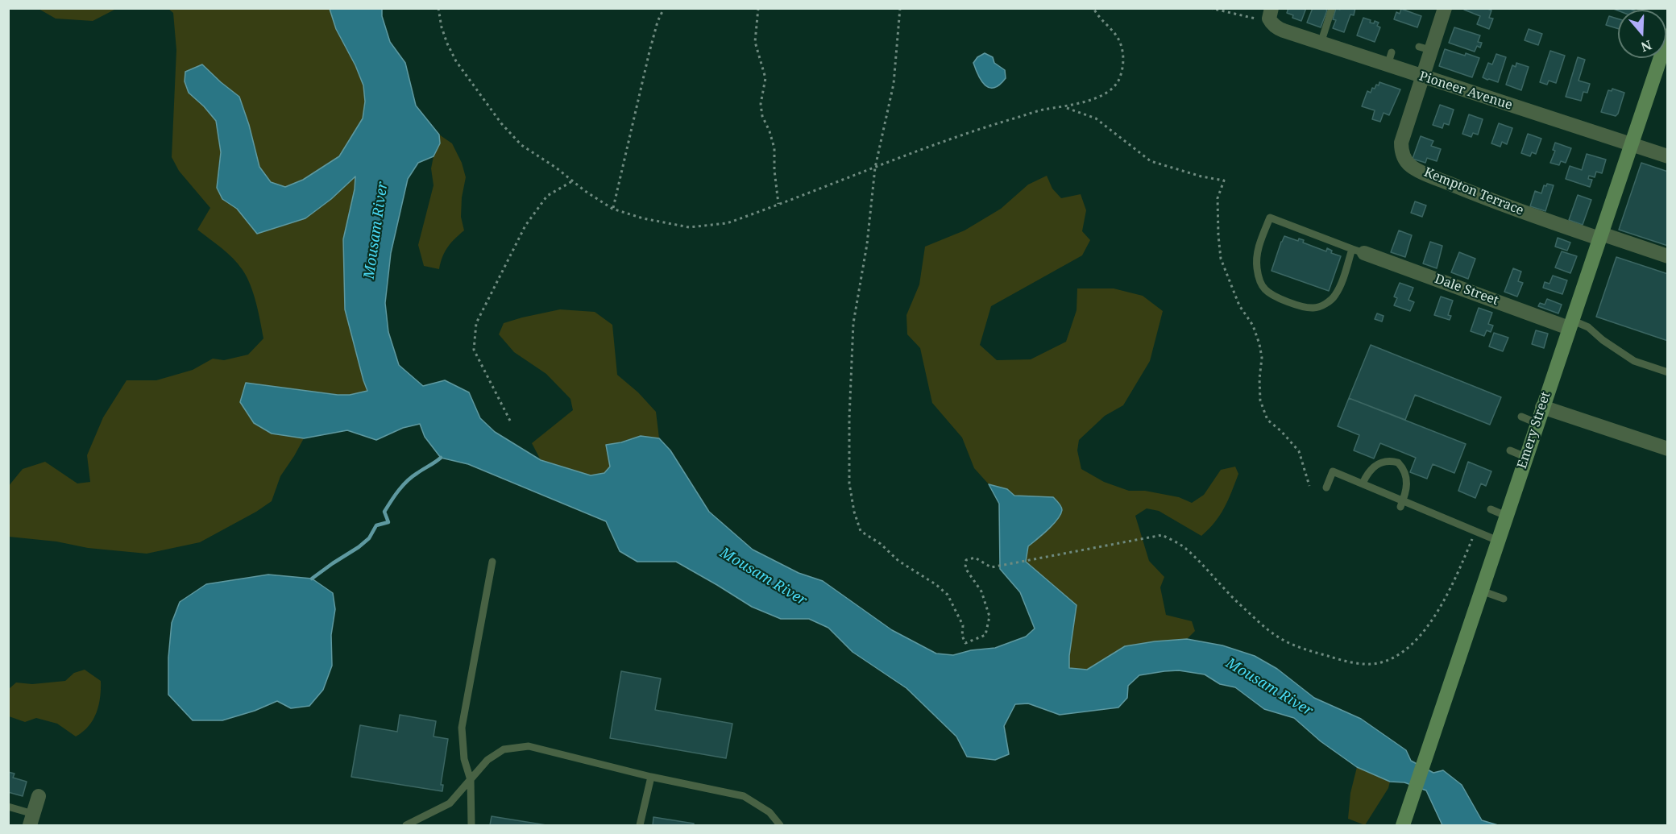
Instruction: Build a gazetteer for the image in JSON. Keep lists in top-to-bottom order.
{
  "streets": {
    "street": [
      "Pioneer Avenue",
      "Kempton Terrace",
      "Dale Street",
      "Emery Street"
    ]
  },
  "crossings": [
    ["Pioneer Avenue", "Kempton Terrace"],
    ["Pioneer Avenue", "Emery Street"],
    ["Kempton Terrace", "Emery Street"],
    ["Dale Street", "Emery Street"]
  ],
  "water": ["Mousam River"],
  "north": "bottom"
}
